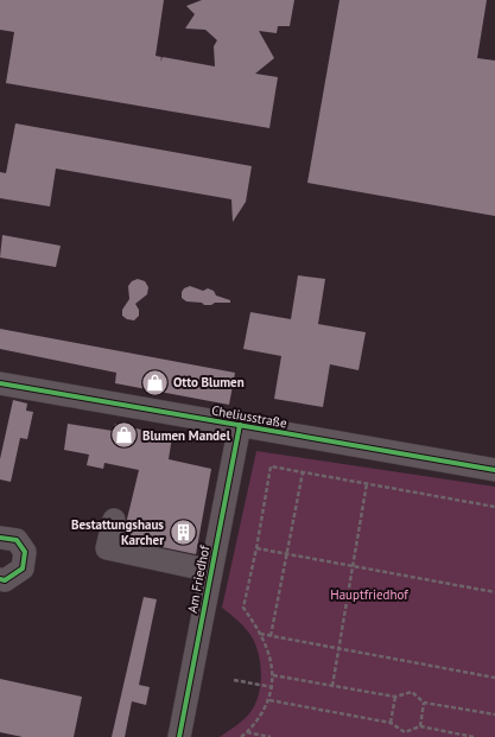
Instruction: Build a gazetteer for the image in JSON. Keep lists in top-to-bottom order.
{
  "streets": {
    "street": ["Cheliusstraße", "Am Friedhof"]
  },
  "crossings": [
    ["Cheliusstraße", "Am Friedhof"]
  ],
  "parks": ["Hauptfriedhof"],
  "places": {
    "shop": ["Otto Blumen", "Blumen Mandel"],
    "building": ["Bestattungshaus Karcher"]
  }
}
